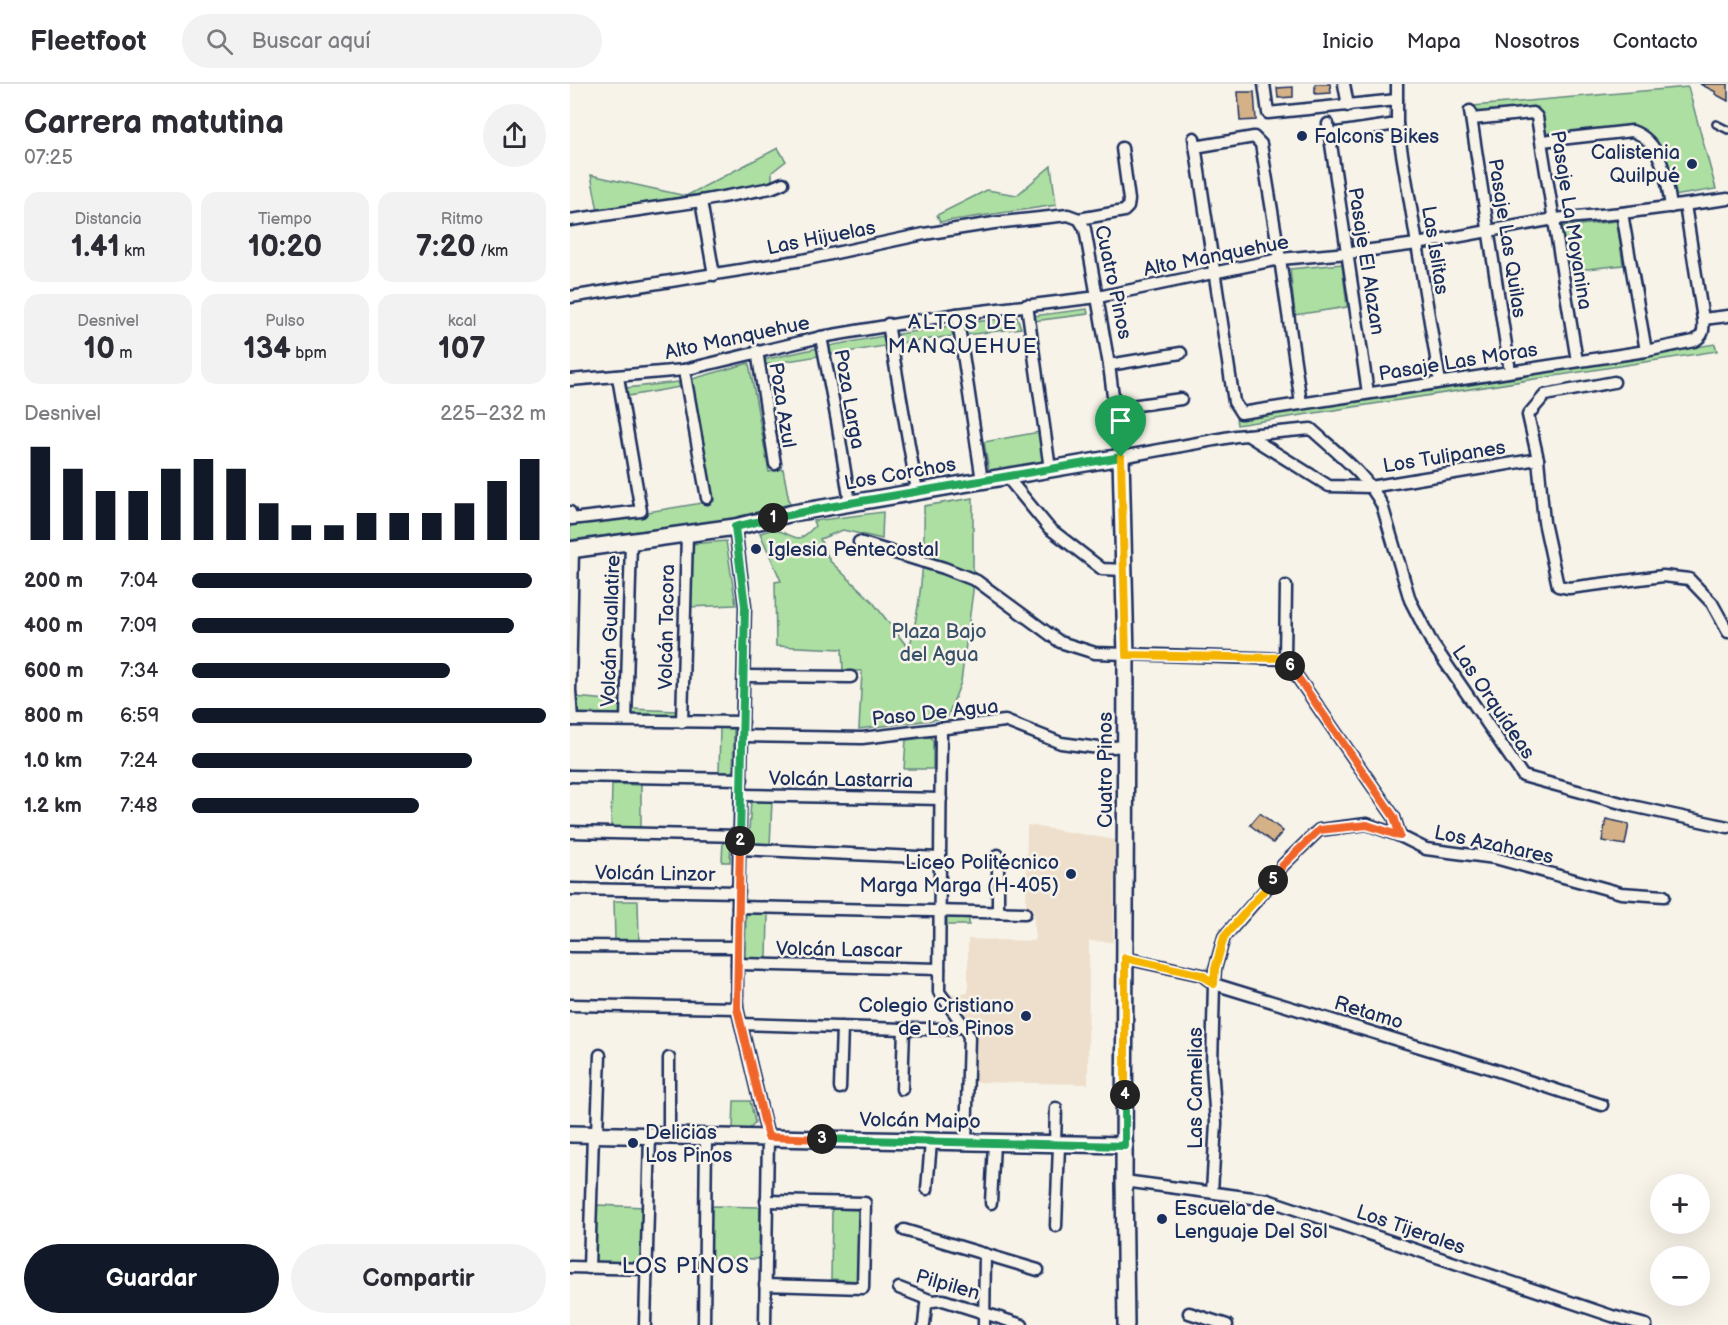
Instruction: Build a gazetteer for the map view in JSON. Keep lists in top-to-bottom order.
{
  "streets": {
    "street": [
      "Pasaje La Moyanina",
      "Las Hijuelas",
      "Pasaje Las Quilas",
      "Las Islitas",
      "Alto Manquehue",
      "Pasaje El Alazan",
      "Cuatro Pinos",
      "Pasaje Las Moras",
      "Poza Larga",
      "Poza Azul",
      "Los Tulipanes",
      "Los Corchos",
      "Volcán Tacora",
      "Volcán Guallatire",
      "Las Orquídeas",
      "Paso De Agua",
      "Volcán Lastarria",
      "Los Azahares",
      "Volcán Linzor",
      "Volcán Lascar",
      "Retamo",
      "Las Camelias",
      "Volcán Maipo",
      "Los Tijerales",
      "Pilpilen"
    ]
  },
  "crossings": [
    ["Pasaje La Moyanina", "Pasaje Las Quilas"],
    ["Pasaje La Moyanina", "Alto Manquehue"],
    ["Pasaje La Moyanina", "Pasaje Las Moras"],
    ["Las Hijuelas", "Cuatro Pinos"],
    ["Pasaje Las Quilas", "Alto Manquehue"],
    ["Pasaje Las Quilas", "Pasaje Las Moras"],
    ["Las Islitas", "Alto Manquehue"],
    ["Las Islitas", "Pasaje El Alazan"],
    ["Las Islitas", "Pasaje Las Moras"],
    ["Alto Manquehue", "Pasaje El Alazan"],
    ["Alto Manquehue", "Cuatro Pinos"],
    ["Alto Manquehue", "Pasaje Las Moras"],
    ["Alto Manquehue", "Poza Larga"],
    ["Alto Manquehue", "Poza Azul"],
    ["Pasaje El Alazan", "Pasaje Las Moras"],
    ["Cuatro Pinos", "Los Corchos"],
    ["Cuatro Pinos", "Paso De Agua"],
    ["Cuatro Pinos", "Retamo"],
    ["Cuatro Pinos", "Volcán Maipo"],
    ["Cuatro Pinos", "Los Tijerales"],
    ["Poza Larga", "Los Corchos"],
    ["Los Tulipanes", "Los Corchos"],
    ["Los Tulipanes", "Las Orquídeas"],
    ["Los Corchos", "Volcán Tacora"],
    ["Los Corchos", "Volcán Guallatire"],
    ["Los Azahares", "Retamo"],
    ["Los Azahares", "Las Camelias"],
    ["Retamo", "Las Camelias"],
    ["Las Camelias", "Los Tijerales"]
  ],
  "districts": ["ALTOS DE MANQUEHUE", "LOS PINOS"],
  "parks": ["Plaza Bajo del Agua"],
  "places": [
    "Falcons Bikes",
    "Calistenia Quilpué",
    "Iglesia Pentecostal",
    "Liceo Politécnico Marga Marga (H-405)",
    "Colegio Cristiano de Los Pinos",
    "Delicias Los Pinos",
    "Escuela de Lenguaje Del Sol"
  ],
  "page": {
    "header": "Fleetfoot",
    "search": "Buscar aquí",
    "nav": [
      "Inicio",
      "Mapa",
      "Nosotros",
      "Contacto"
    ],
    "heading": ["Carrera matutina", "07:25"],
    "stats": [
      ["Distancia", "1.41 km"],
      ["Tiempo", "10:20"],
      ["Ritmo", "7:20 /km"],
      ["Desnivel", "10 m"],
      ["Pulso", "134 bpm"],
      ["kcal", "107"]
    ],
    "chart": ["Desnivel", "225–232 m"],
    "pins": [
      "1",
      "6",
      "2",
      "5",
      "4",
      "3"
    ],
    "list": [
      {
        "name": "200 m",
        "note": "7:04"
      },
      {
        "name": "400 m",
        "note": "7:09"
      },
      {
        "name": "600 m",
        "note": "7:34"
      },
      {
        "name": "800 m",
        "note": "6:59"
      },
      {
        "name": "1.0 km",
        "note": "7:24"
      },
      {
        "name": "1.2 km",
        "note": "7:48"
      }
    ],
    "map_buttons": ["+", "−"],
    "buttons": ["Guardar", "Compartir"]
  }
}
